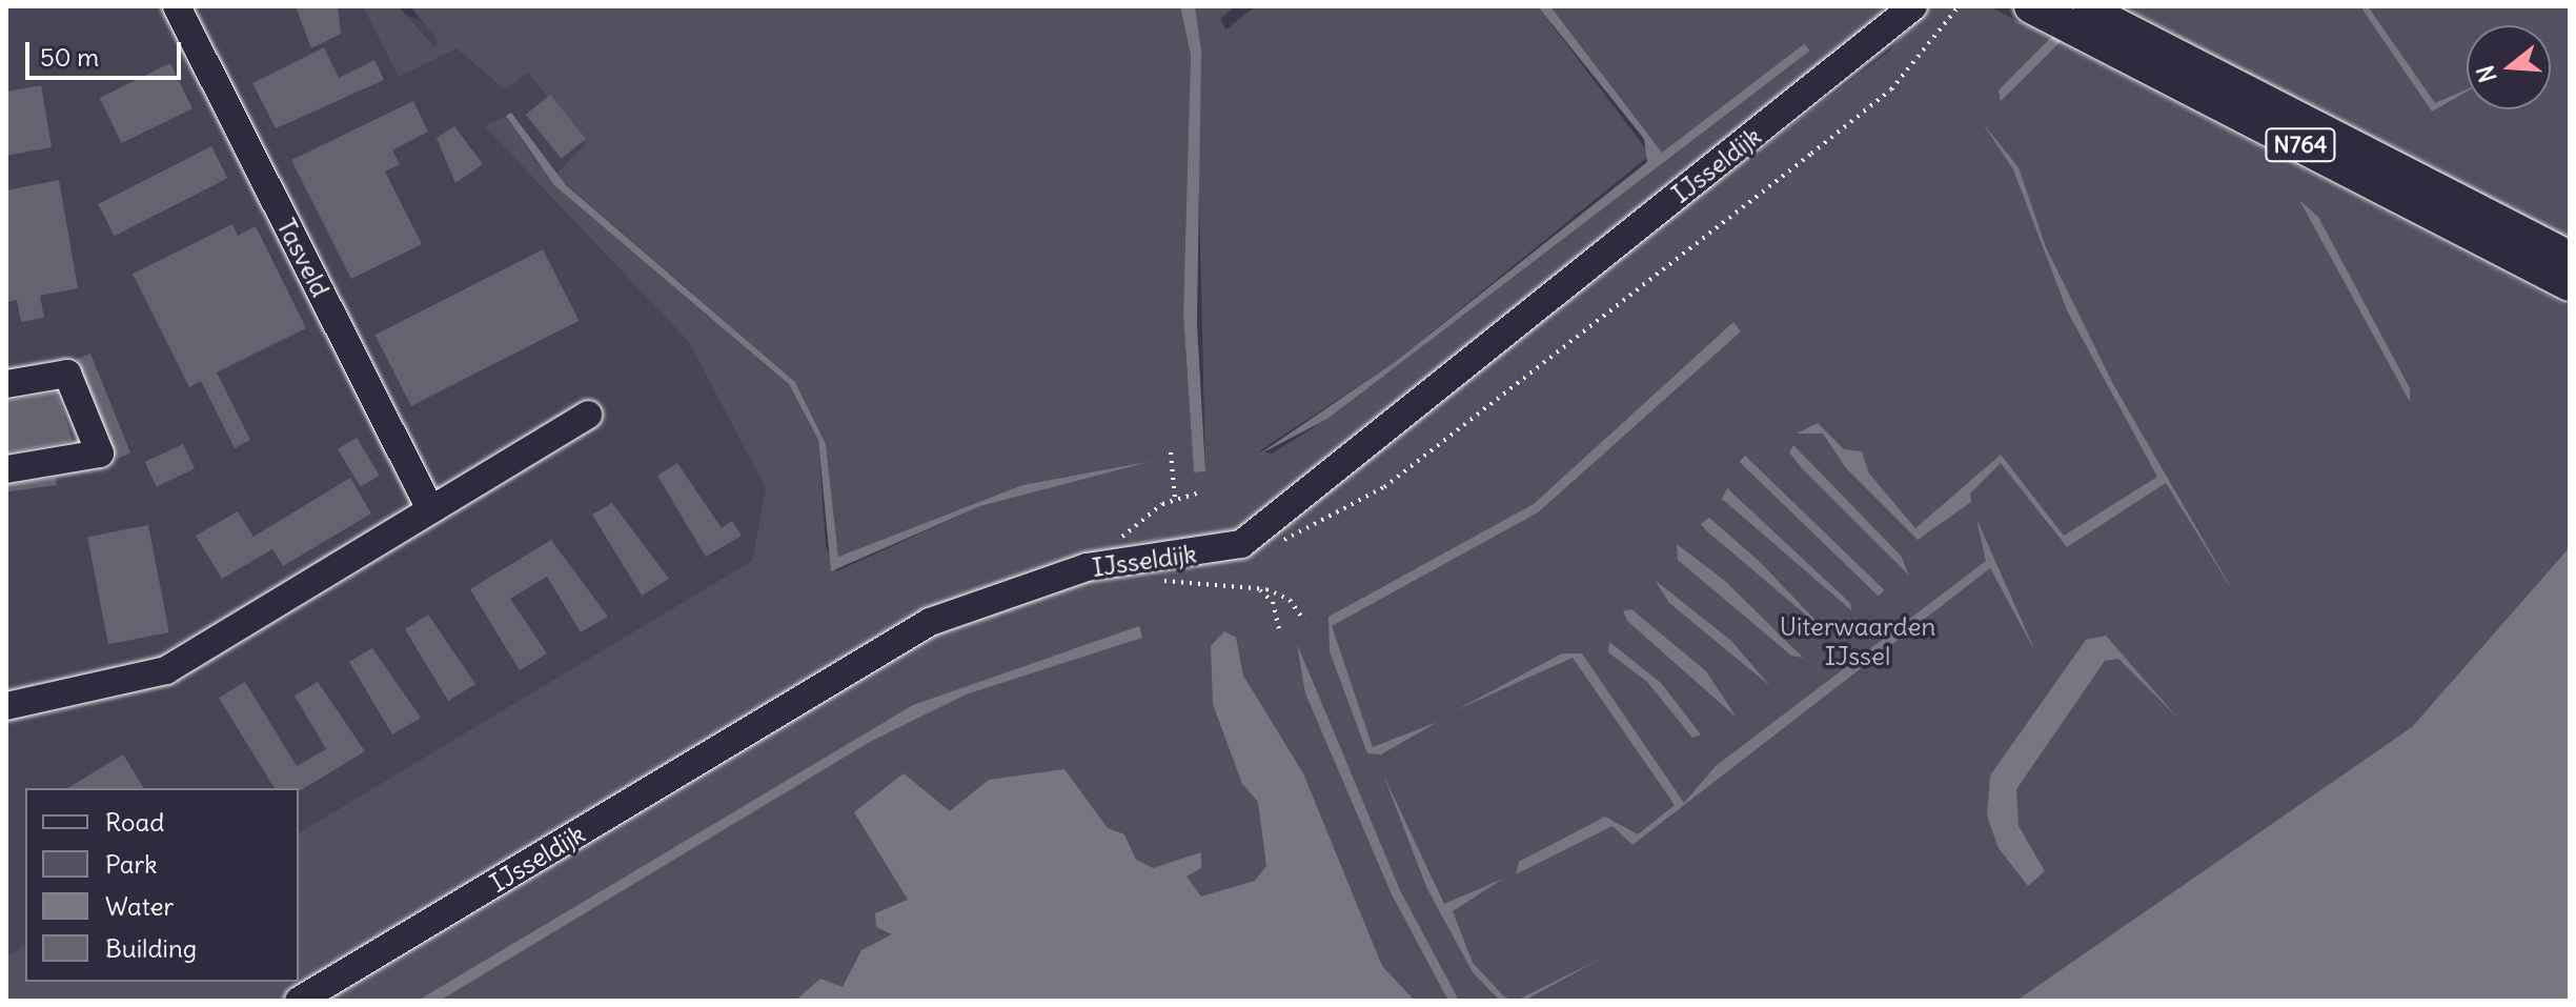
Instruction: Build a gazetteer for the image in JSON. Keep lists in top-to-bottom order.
{
  "streets": {
    "main road": ["N764"],
    "street": ["IJsseldijk", "Tasveld"]
  },
  "parks": ["Uiterwaarden IJssel"],
  "legend": [
    "Road",
    "Park",
    "Water",
    "Building"
  ],
  "scale_bar": "50 m",
  "north": "left"
}
